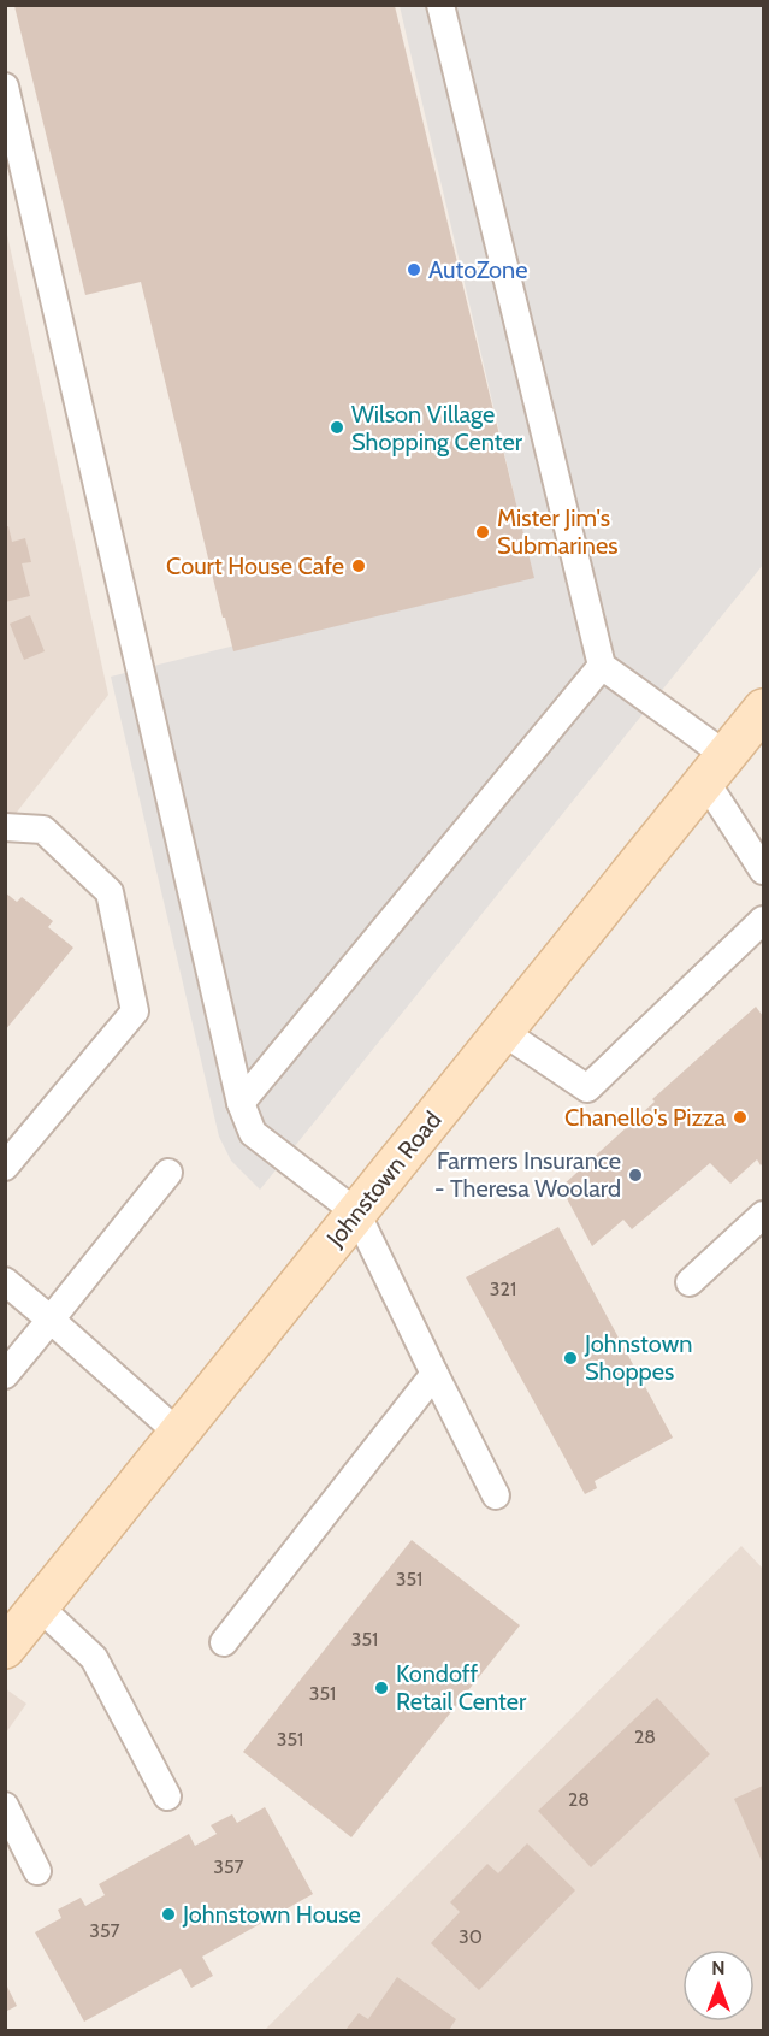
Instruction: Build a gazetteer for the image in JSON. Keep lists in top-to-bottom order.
{
  "streets": {
    "main road": ["Johnstown Road"]
  },
  "places": [
    "AutoZone",
    "Wilson Village Shopping Center",
    "Mister Jim's Submarines",
    "Court House Cafe",
    "Chanello's Pizza",
    "Farmers Insurance - Theresa Woolard",
    "Johnstown Shoppes",
    "Kondoff Retail Center",
    "Johnstown House"
  ],
  "house_numbers": [
    "321",
    "351",
    "351",
    "351",
    "28",
    "351",
    "28",
    "357",
    "357",
    "30"
  ],
  "north": "top"
}
